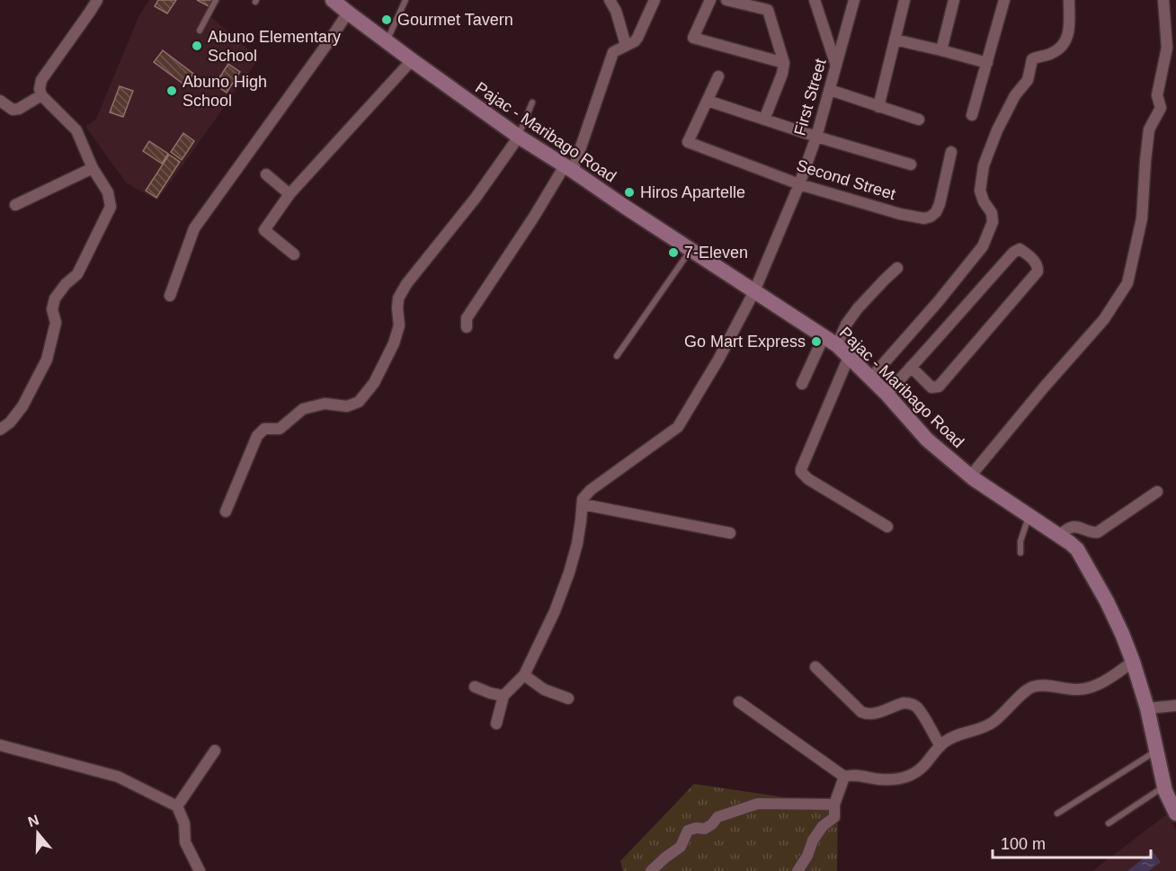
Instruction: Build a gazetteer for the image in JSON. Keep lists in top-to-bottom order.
{
  "streets": {
    "street": ["First Street", "Pajac - Maribago Road", "Second Street"]
  },
  "crossings": [
    ["First Street", "Pajac - Maribago Road"],
    ["First Street", "Second Street"]
  ],
  "places": [
    "Gourmet Tavern",
    "Abuno Elementary School",
    "Abuno High School",
    "Hiros Apartelle",
    "7-Eleven",
    "Go Mart Express"
  ],
  "scale_bar": "100 m",
  "north": "top"
}
